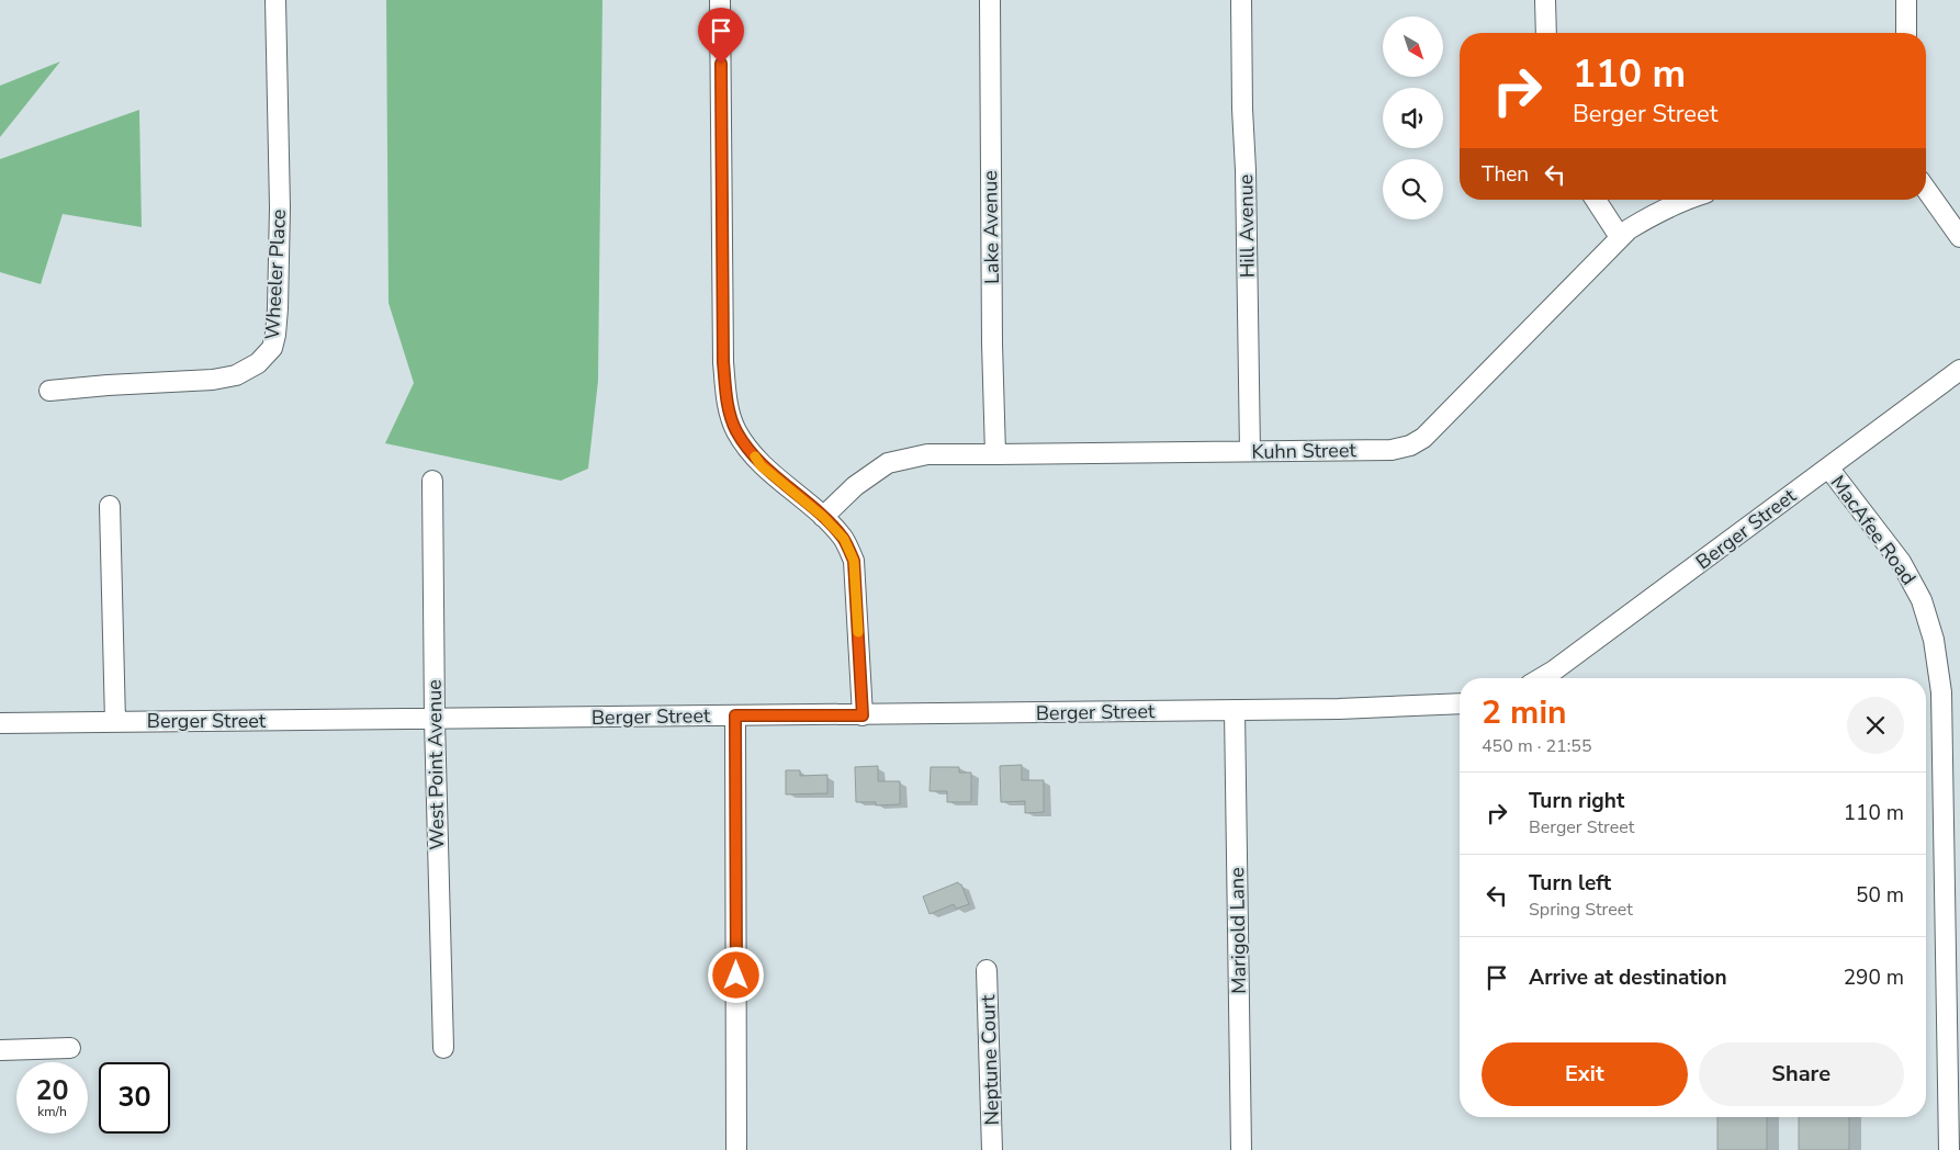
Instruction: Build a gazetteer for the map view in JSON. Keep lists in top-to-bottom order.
{
  "streets": {
    "street": [
      "Hill Avenue",
      "Lake Avenue",
      "Wheeler Place",
      "Kuhn Street",
      "Berger Street",
      "MacAfee Road",
      "West Point Avenue",
      "Marigold Lane",
      "Neptune Court"
    ]
  },
  "crossings": [
    ["Hill Avenue", "Kuhn Street"],
    ["Lake Avenue", "Kuhn Street"],
    ["Berger Street", "MacAfee Road"],
    ["Berger Street", "West Point Avenue"],
    ["Berger Street", "Marigold Lane"]
  ],
  "north": "bottom right",
  "page": {
    "turn": ["110 m", "Berger Street"],
    "then": "Then",
    "heading": ["2 min", "450 m · 21:55"],
    "list": [
      {
        "name": "Turn right",
        "note": "Berger Street",
        "value": "110 m"
      },
      {
        "name": "Turn left",
        "note": "Spring Street",
        "value": "50 m"
      },
      {
        "name": "Arrive at destination",
        "value": "290 m"
      }
    ],
    "buttons": ["Exit", "Share"],
    "speed": "20 km/h",
    "limit": "30"
  }
}
